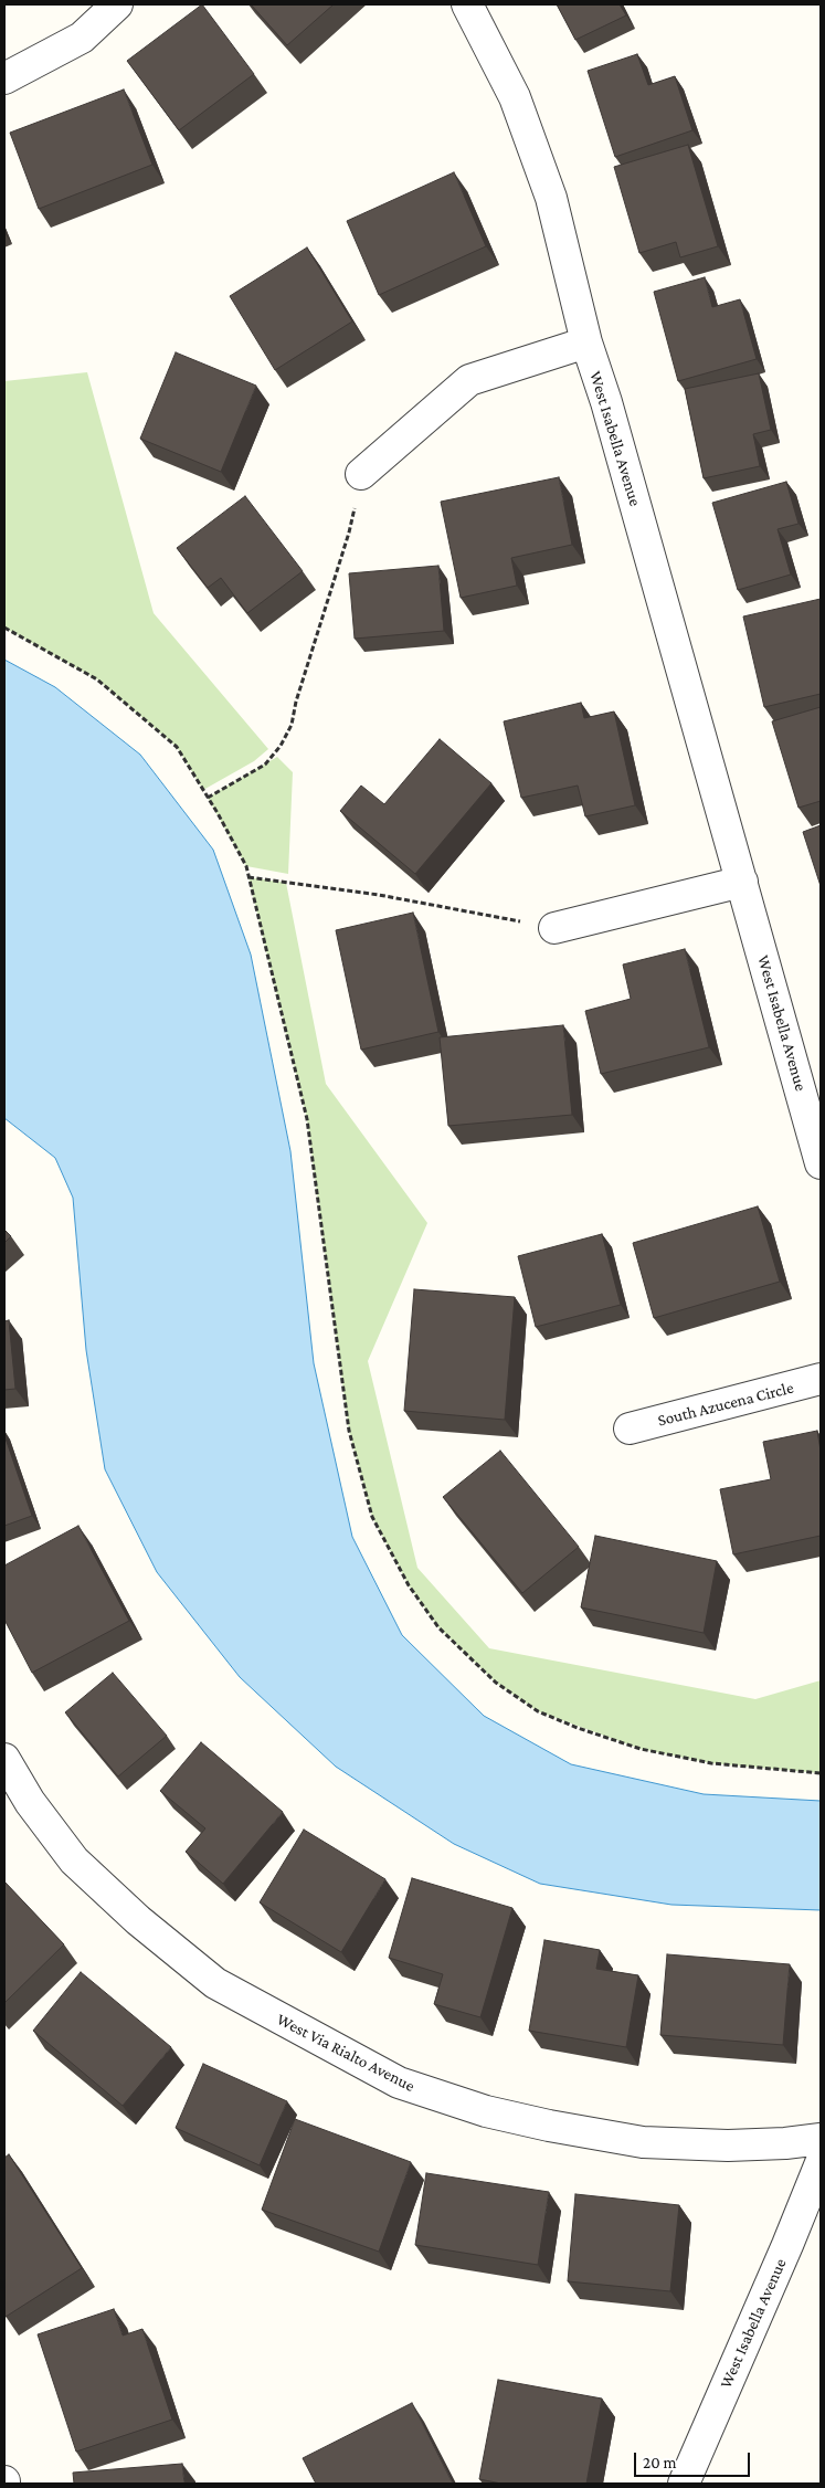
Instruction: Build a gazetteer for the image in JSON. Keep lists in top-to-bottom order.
{
  "streets": {
    "street": ["West Isabella Avenue", "South Azucena Circle", "West Via Rialto Avenue"]
  },
  "scale_bar": "20 m"
}
